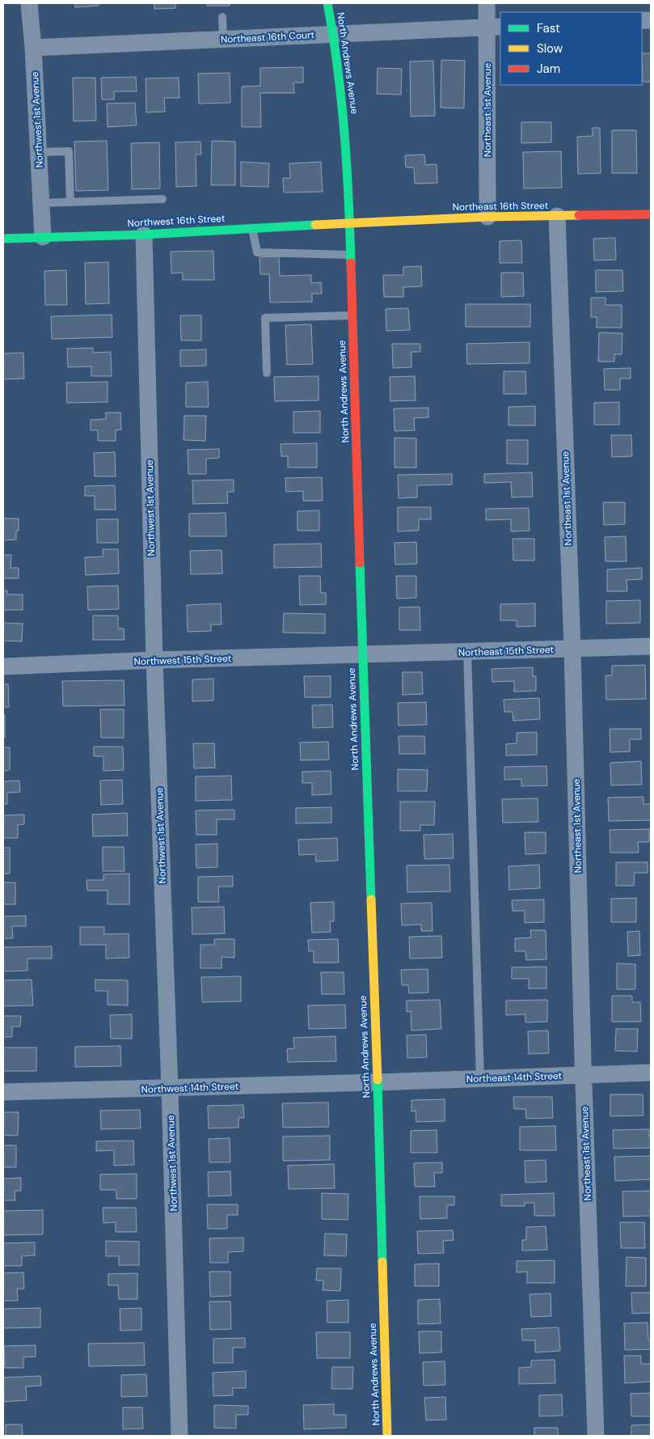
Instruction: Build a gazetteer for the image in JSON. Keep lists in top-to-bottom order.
{
  "streets": {
    "main road": ["North Andrews Avenue", "Northeast 16th Street", "Northwest 16th Street"],
    "street": [
      "Northeast 16th Court",
      "Northeast 1st Avenue",
      "Northwest 1st Avenue",
      "Northeast 15th Street",
      "Northwest 15th Street",
      "Northeast 14th Street",
      "Northwest 14th Street"
    ]
  },
  "crossings": [
    ["Northeast 16th Court", "North Andrews Avenue"],
    ["Northeast 16th Court", "Northeast 1st Avenue"],
    ["Northeast 16th Court", "Northwest 1st Avenue"],
    ["North Andrews Avenue", "Northeast 16th Street"],
    ["North Andrews Avenue", "Northwest 16th Street"],
    ["North Andrews Avenue", "Northeast 15th Street"],
    ["North Andrews Avenue", "Northwest 15th Street"],
    ["North Andrews Avenue", "Northeast 14th Street"],
    ["North Andrews Avenue", "Northwest 14th Street"],
    ["Northeast 1st Avenue", "Northeast 16th Street"],
    ["Northeast 1st Avenue", "Northeast 15th Street"],
    ["Northeast 1st Avenue", "Northeast 14th Street"],
    ["Northwest 1st Avenue", "Northwest 16th Street"],
    ["Northwest 1st Avenue", "Northwest 15th Street"],
    ["Northwest 1st Avenue", "Northwest 14th Street"],
    ["Northeast 16th Street", "Northwest 16th Street"],
    ["Northeast 15th Street", "Northwest 15th Street"],
    ["Northeast 14th Street", "Northwest 14th Street"]
  ],
  "legend": ["Fast", "Slow", "Jam"]
}
